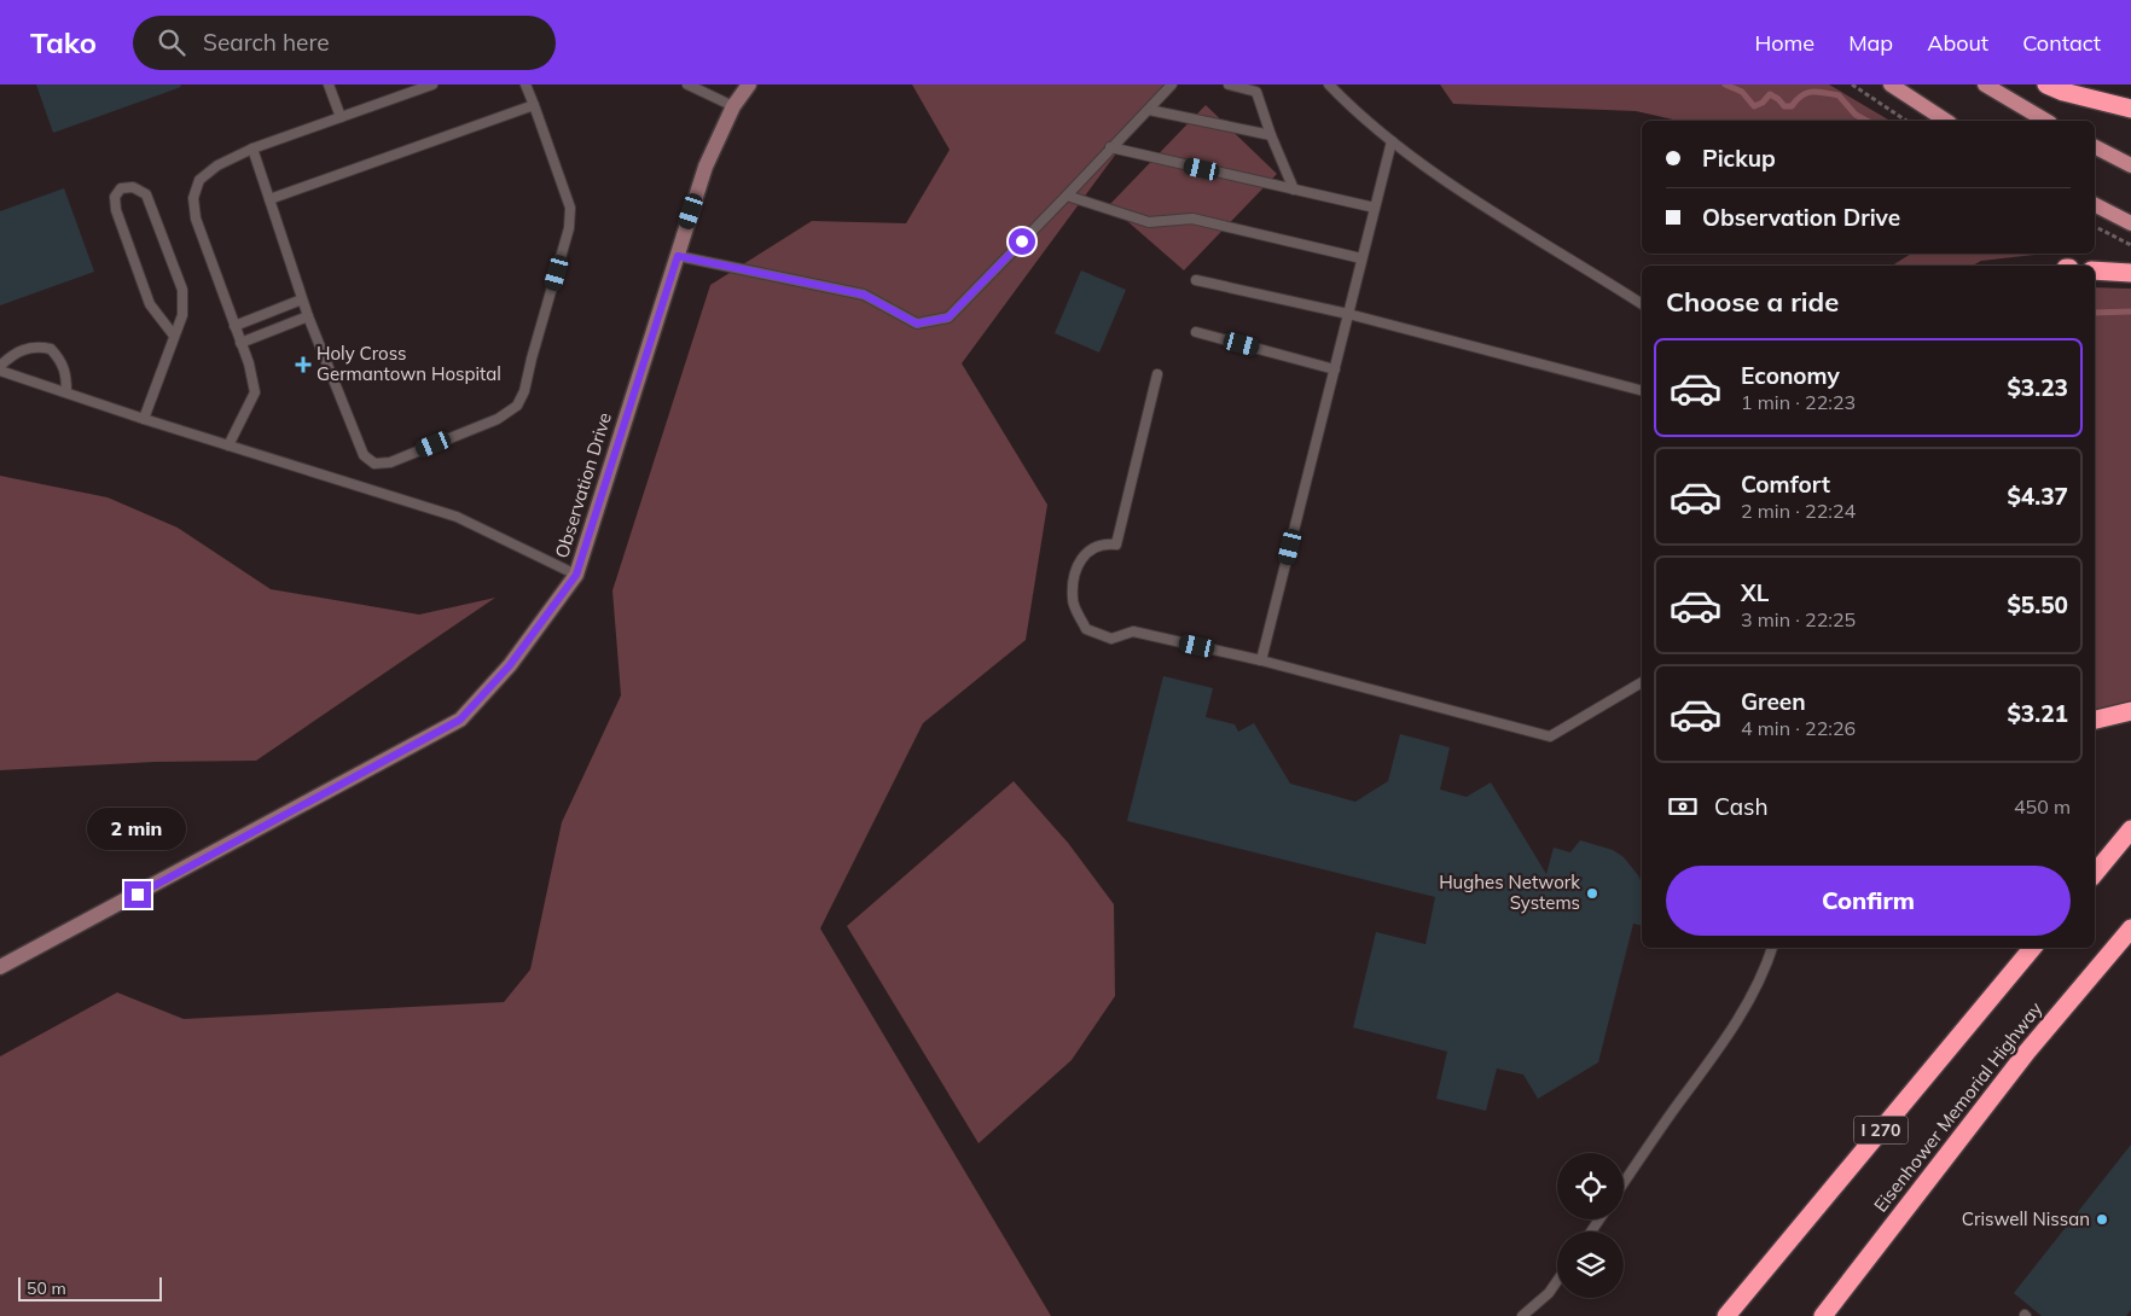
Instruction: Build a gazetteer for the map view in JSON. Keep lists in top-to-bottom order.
{
  "streets": {
    "highway": ["Eisenhower Memorial Highway", "I 270"],
    "street": ["Observation Drive"]
  },
  "places": {
    "health": ["Holy Cross Germantown Hospital"],
    "other": ["Hughes Network Systems", "Criswell Nissan"]
  },
  "scale_bar": "50 m",
  "page": {
    "header": "Tako",
    "search": "Search here",
    "nav": [
      "Home",
      "Map",
      "About",
      "Contact"
    ],
    "banner": ["Pickup", "Observation Drive"],
    "heading": "Choose a ride",
    "list": [
      {
        "name": "Economy",
        "note": "1 min · 22:23",
        "value": "$3.23"
      },
      {
        "name": "Comfort",
        "note": "2 min · 22:24",
        "value": "$4.37"
      },
      {
        "name": "XL",
        "note": "3 min · 22:25",
        "value": "$5.50"
      },
      {
        "name": "Green",
        "note": "4 min · 22:26",
        "value": "$3.21"
      }
    ],
    "pay": ["Cash", "450 m"],
    "bubble": "2 min",
    "buttons": "Confirm",
    "scale": "50 m"
  }
}
